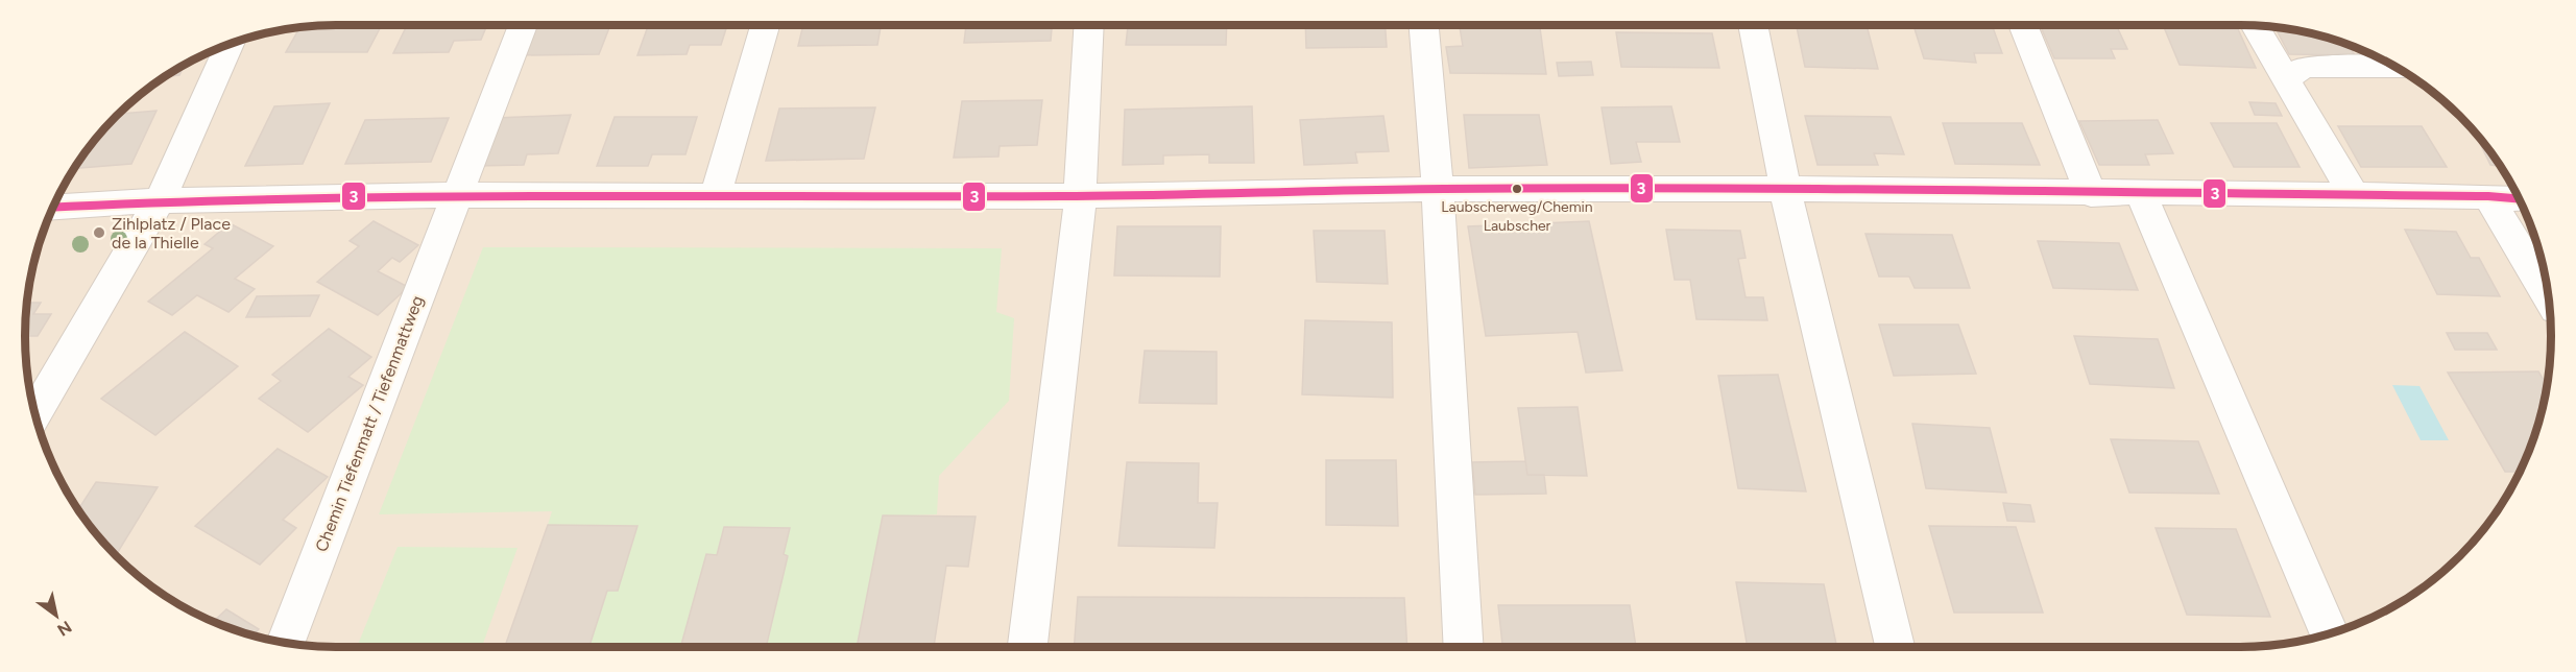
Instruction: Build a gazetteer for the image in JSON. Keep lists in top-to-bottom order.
{
  "streets": {
    "street": ["Chemin Tiefenmatt / Tiefenmattweg"]
  },
  "places": ["Laubscherweg/Chemin Laubscher", "Zihlplatz / Place de la Thielle"],
  "lines": ["transit line 3"],
  "north": "bottom right"
}
